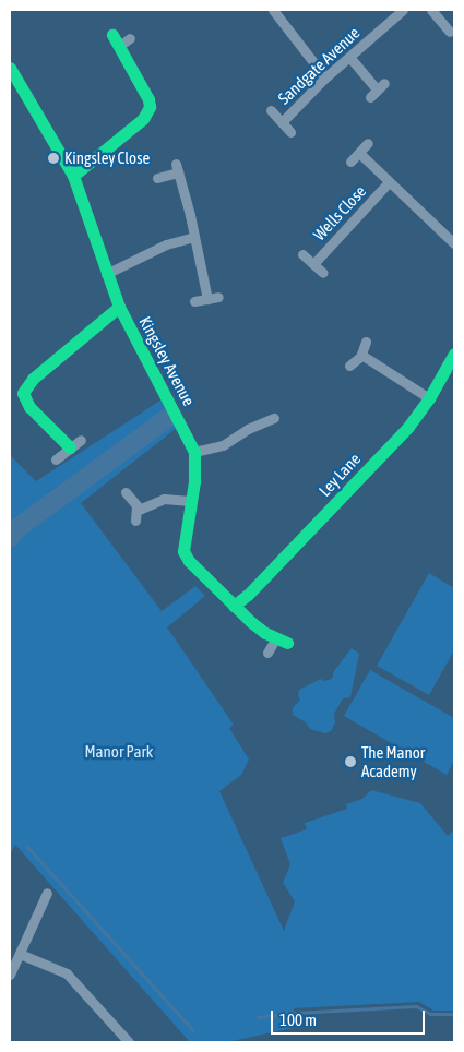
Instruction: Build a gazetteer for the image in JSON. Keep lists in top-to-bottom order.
{
  "streets": {
    "street": [
      "Sandgate Avenue",
      "Wells Close",
      "Kingsley Avenue",
      "Ley Lane"
    ]
  },
  "crossings": [
    ["Kingsley Avenue", "Ley Lane"]
  ],
  "parks": ["Manor Park"],
  "places": ["Kingsley Close", "The Manor Academy"],
  "scale_bar": "100 m"
}
